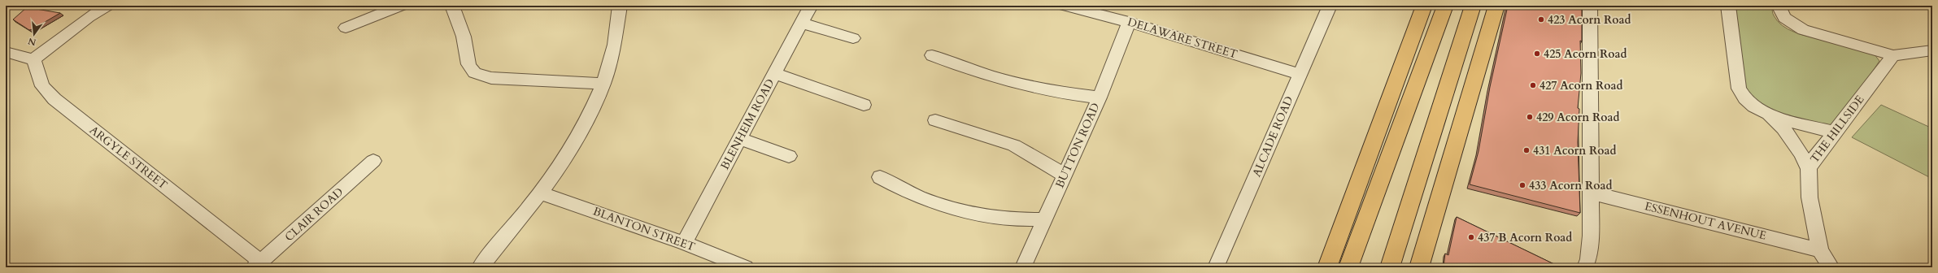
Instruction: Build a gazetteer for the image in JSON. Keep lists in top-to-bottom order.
{
  "streets": {
    "street": [
      "DELAWARE STREET",
      "BLENHEIM ROAD",
      "THE HILLSIDE",
      "ALCADE ROAD",
      "BUTTON ROAD",
      "ARGYLE STREET",
      "CLAIR ROAD",
      "ESSENHOUT AVENUE",
      "BLANTON STREET"
    ]
  },
  "crossings": [
    ["DELAWARE STREET", "ALCADE ROAD"],
    ["DELAWARE STREET", "BUTTON ROAD"],
    ["BLENHEIM ROAD", "BLANTON STREET"],
    ["THE HILLSIDE", "ESSENHOUT AVENUE"],
    ["ARGYLE STREET", "CLAIR ROAD"]
  ],
  "places": [
    "423 Acorn Road",
    "425 Acorn Road",
    "427 Acorn Road",
    "429 Acorn Road",
    "431 Acorn Road",
    "433 Acorn Road",
    "437 B Acorn Road"
  ],
  "north": "bottom"
}
